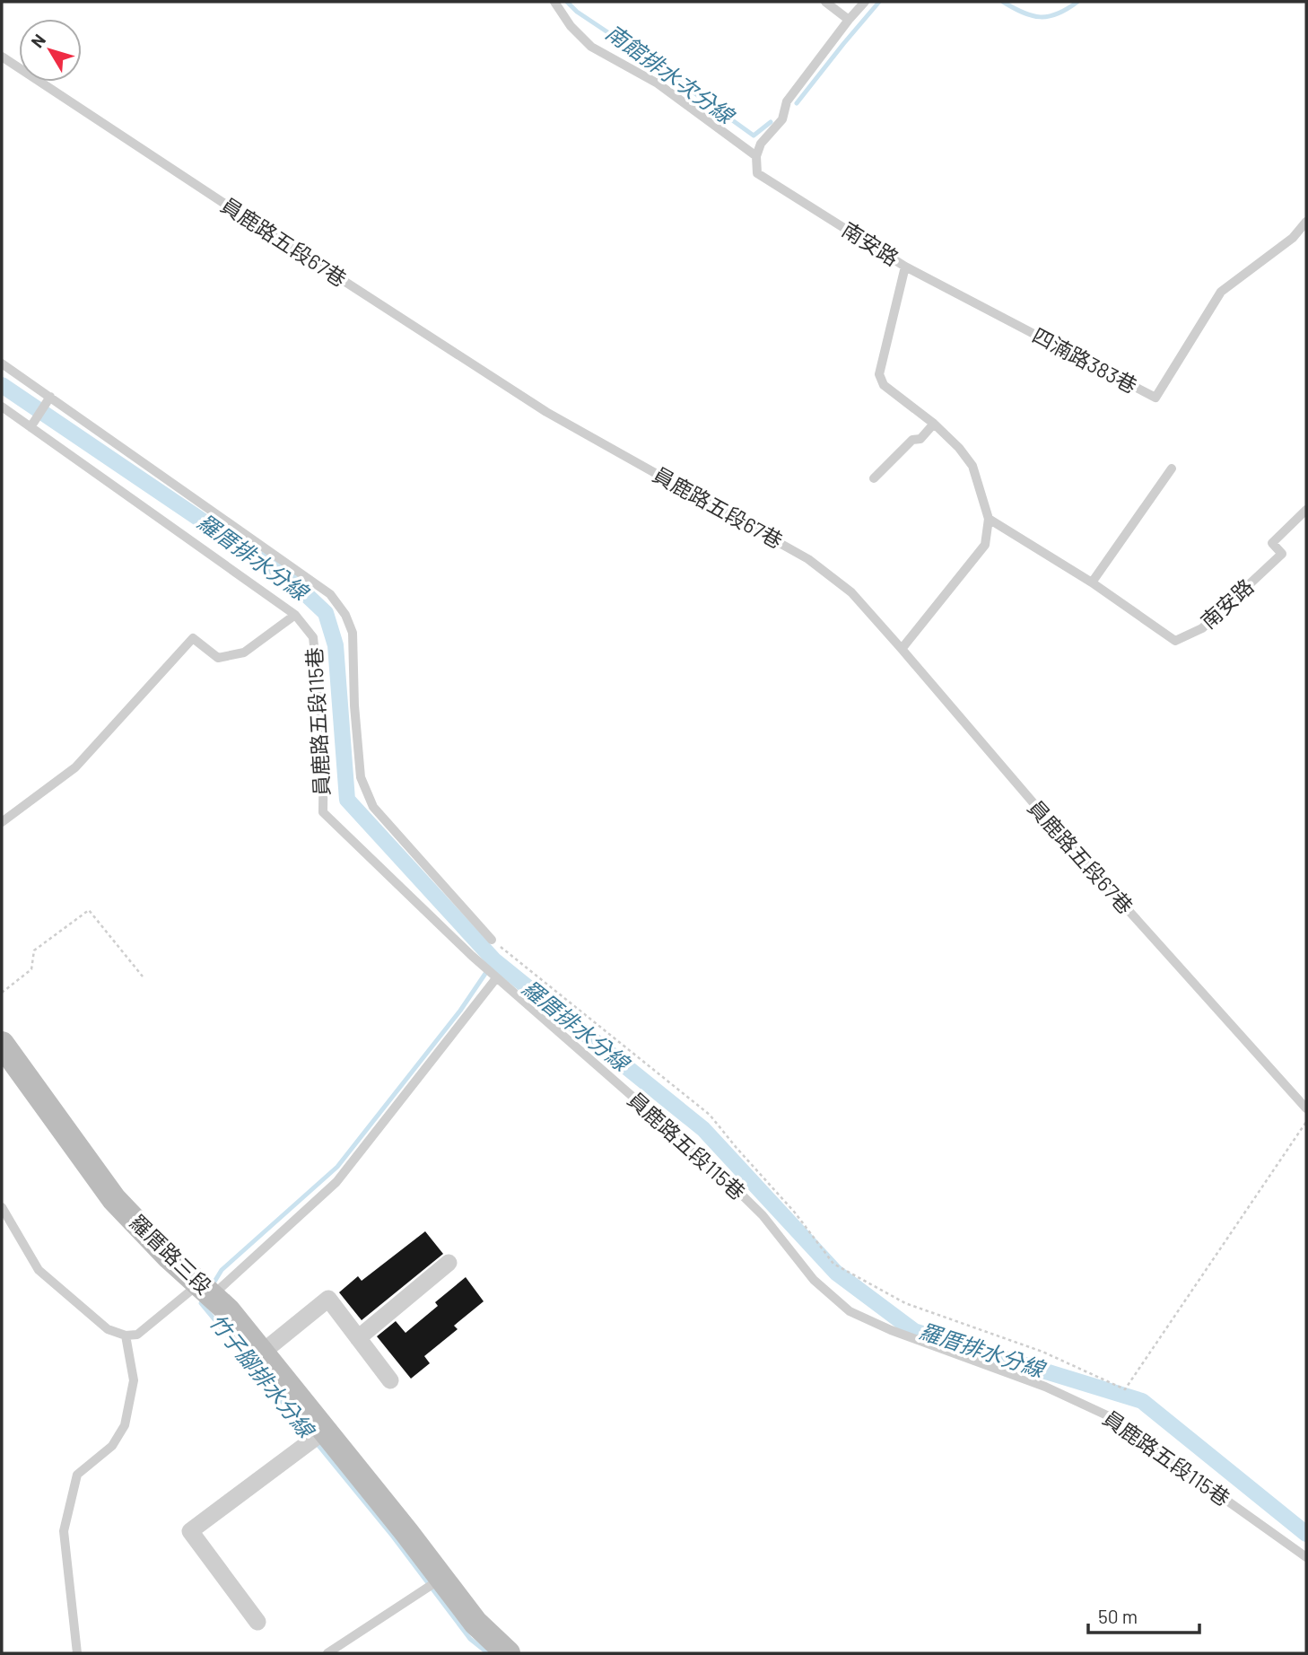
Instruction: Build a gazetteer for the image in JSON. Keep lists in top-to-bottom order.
{
  "streets": {
    "street": ["羅厝路三段"],
    "lane": [
      "員鹿路五段67巷",
      "南安路",
      "四湳路383巷",
      "員鹿路五段115巷"
    ]
  },
  "crossings": [
    ["員鹿路五段67巷", "南安路"],
    ["南安路", "四湳路383巷"]
  ],
  "water": ["南館排水次分線", "羅厝排水分線", "竹子腳排水分線"],
  "scale_bar": "50 m",
  "north": "top left"
}
